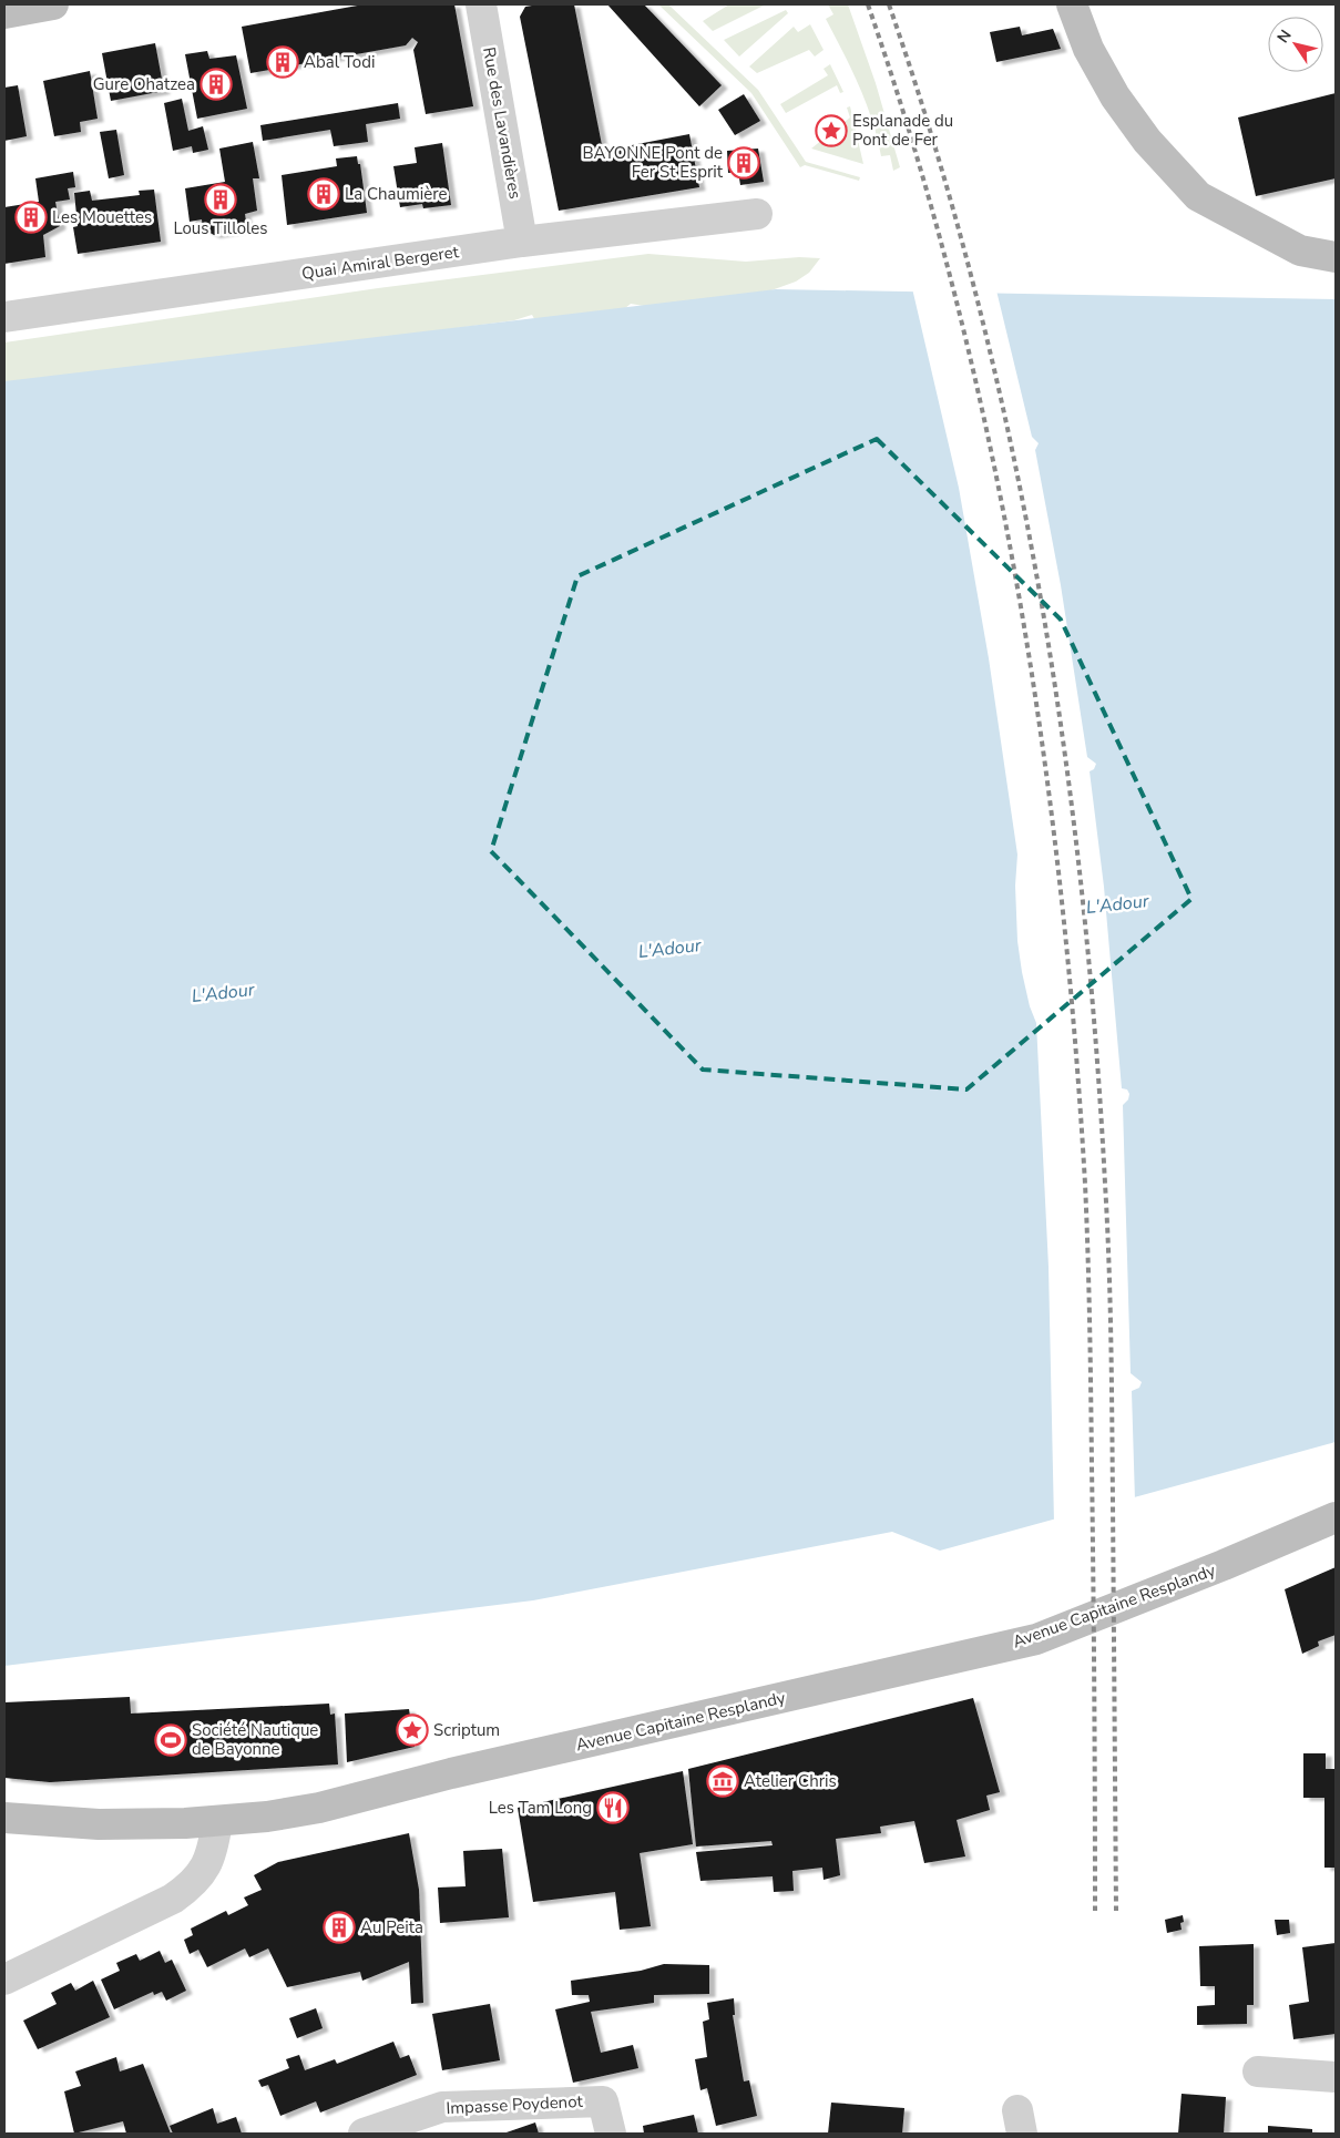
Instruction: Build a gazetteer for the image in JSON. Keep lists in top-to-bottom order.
{
  "streets": {
    "main road": ["Avenue Capitaine Resplandy"],
    "street": ["Rue des Lavandières", "Quai Amiral Bergeret", "Impasse Poydenot"]
  },
  "crossings": [
    ["Rue des Lavandières", "Quai Amiral Bergeret"]
  ],
  "water": ["L'Adour"],
  "places": {
    "building": [
      "Abal Todi",
      "Gure Ohatzea",
      "BAYONNE Pont de Fer St Esprit",
      "La Chaumière",
      "Lous Tilloles",
      "Les Mouettes",
      "Au Peita"
    ],
    "place": ["Esplanade du Pont de Fer", "Scriptum"],
    "sports": ["Société Nautique de Bayonne"],
    "museum": ["Atelier Chris"],
    "restaurant": ["Les Tam Long"]
  },
  "north": "top left"
}
